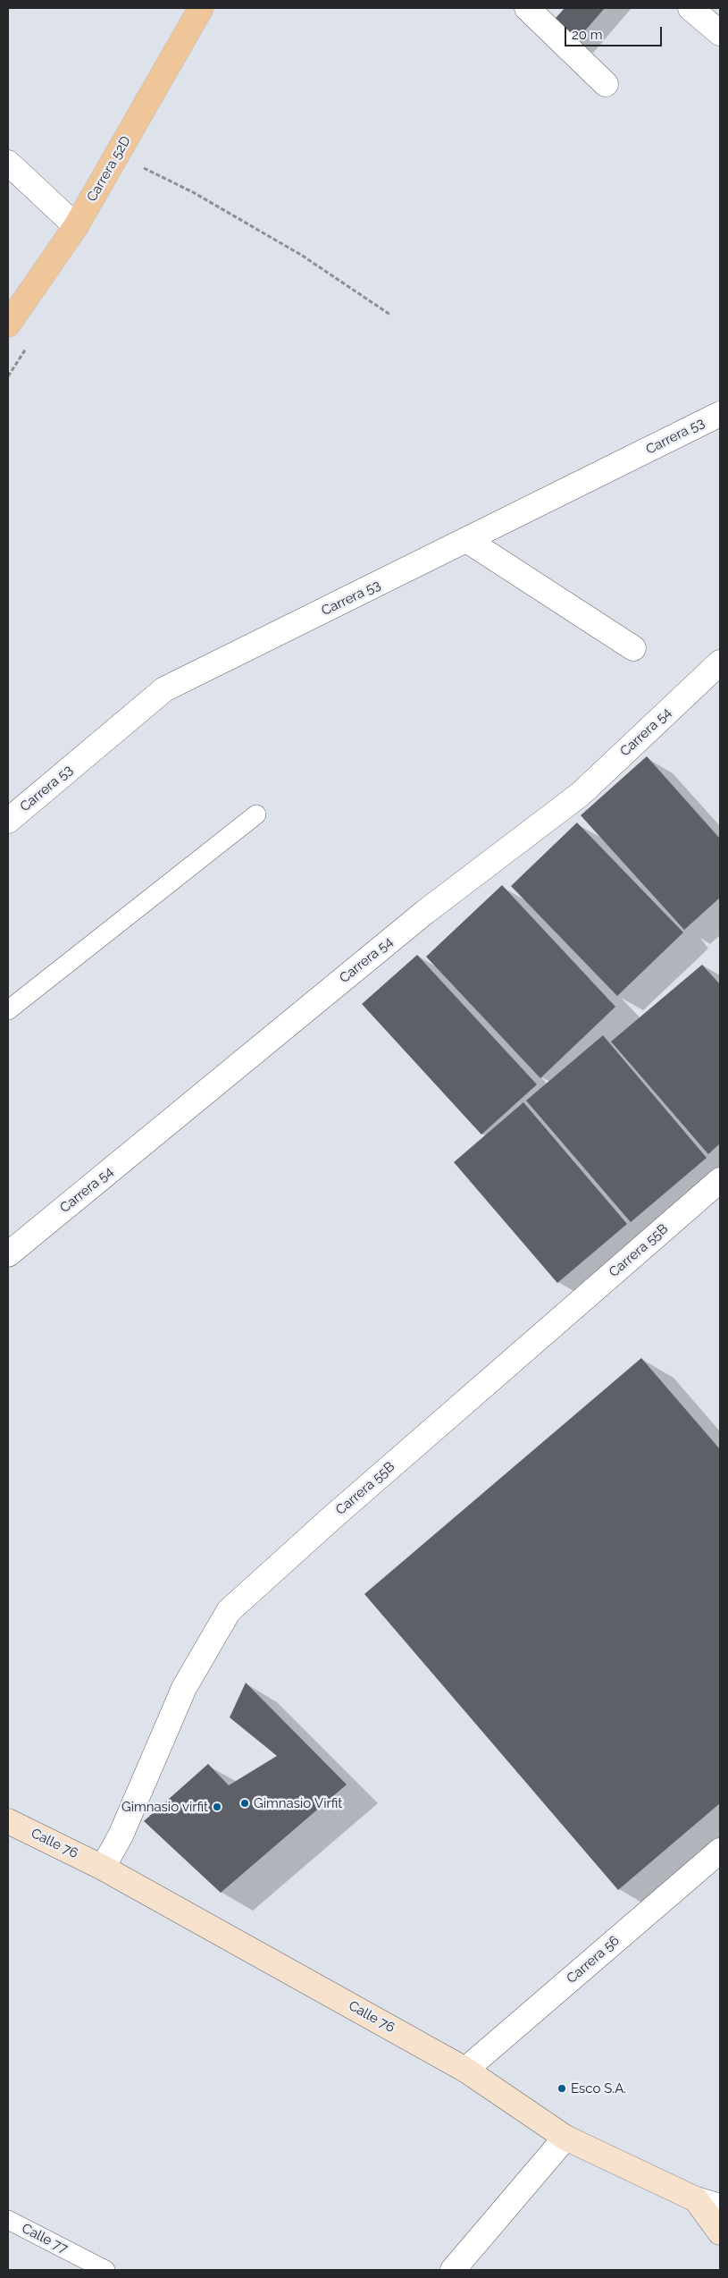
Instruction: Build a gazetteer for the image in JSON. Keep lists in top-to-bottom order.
{
  "streets": {
    "main road": ["Carrera 52D"],
    "street": [
      "Carrera 53",
      "Carrera 54",
      "Carrera 55B",
      "Calle 76",
      "Carrera 56"
    ],
    "lane": ["Calle 77"]
  },
  "crossings": [
    ["Carrera 55B", "Calle 76"],
    ["Calle 76", "Carrera 56"]
  ],
  "places": ["Gimnasio Virfit", "Gimnasio virfit", "Esco S.A."],
  "scale_bar": "20 m"
}
